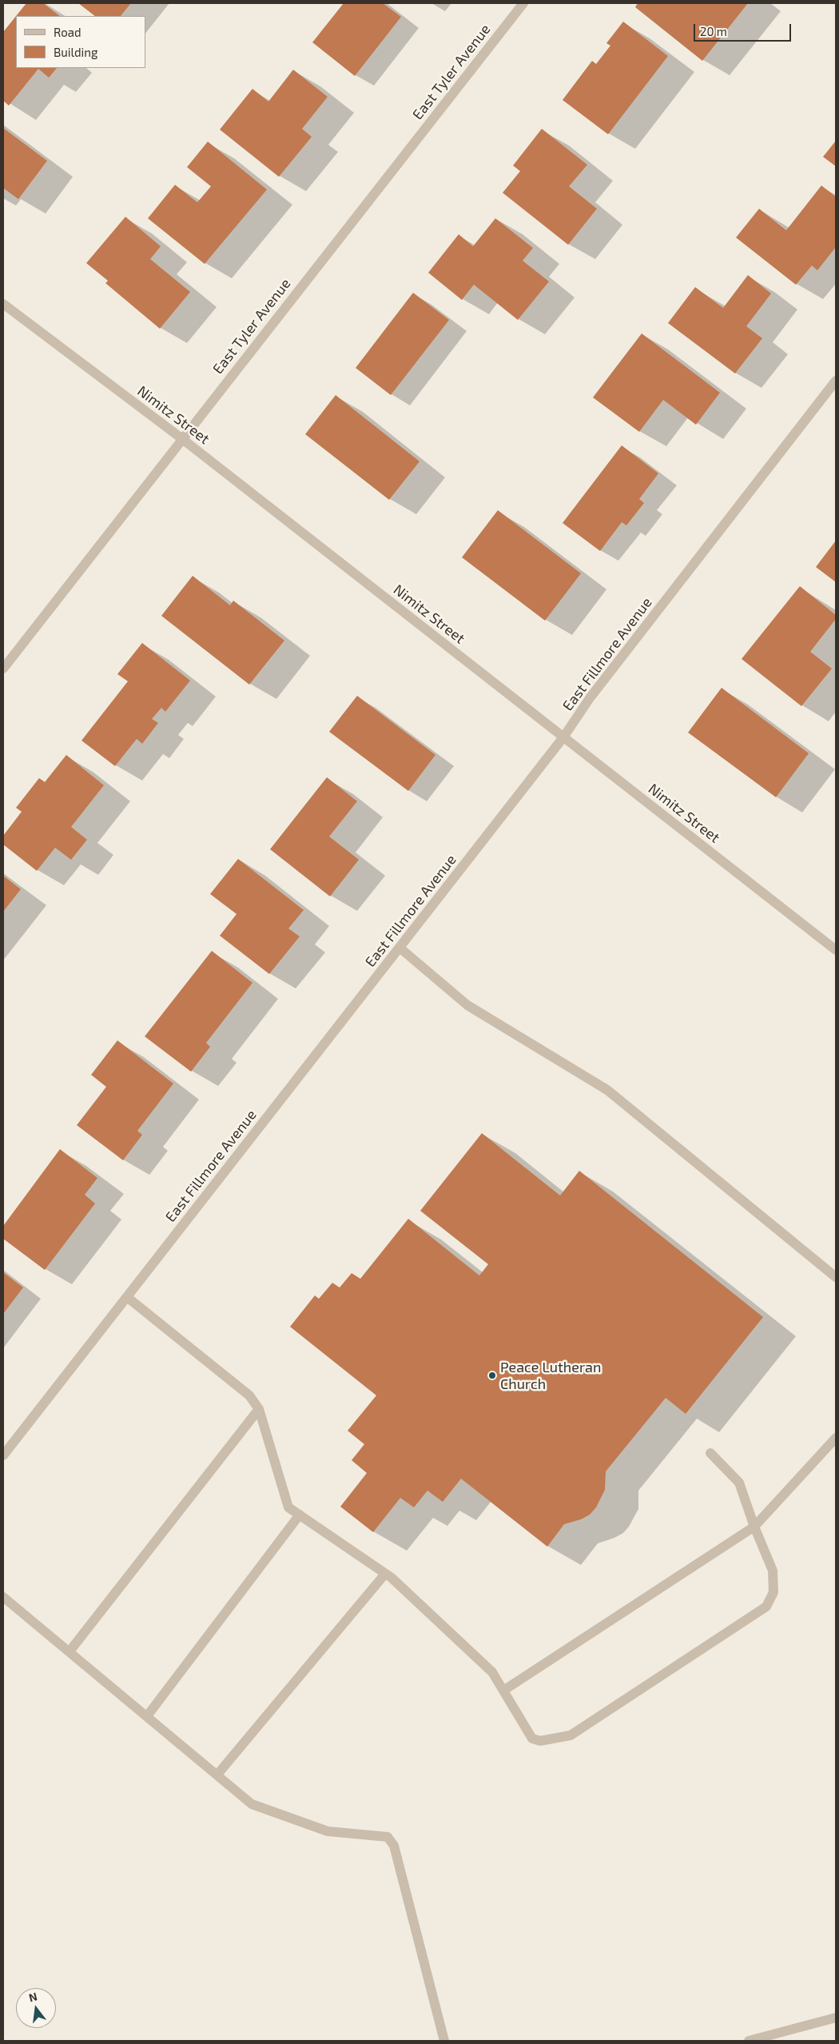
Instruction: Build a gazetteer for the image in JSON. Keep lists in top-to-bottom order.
{
  "streets": {
    "street": ["East Tyler Avenue", "Nimitz Street", "East Fillmore Avenue"]
  },
  "crossings": [
    ["East Tyler Avenue", "Nimitz Street"],
    ["Nimitz Street", "East Fillmore Avenue"]
  ],
  "places": ["Peace Lutheran Church"],
  "legend": ["Road", "Building"],
  "scale_bar": "20 m",
  "north": "top"
}
